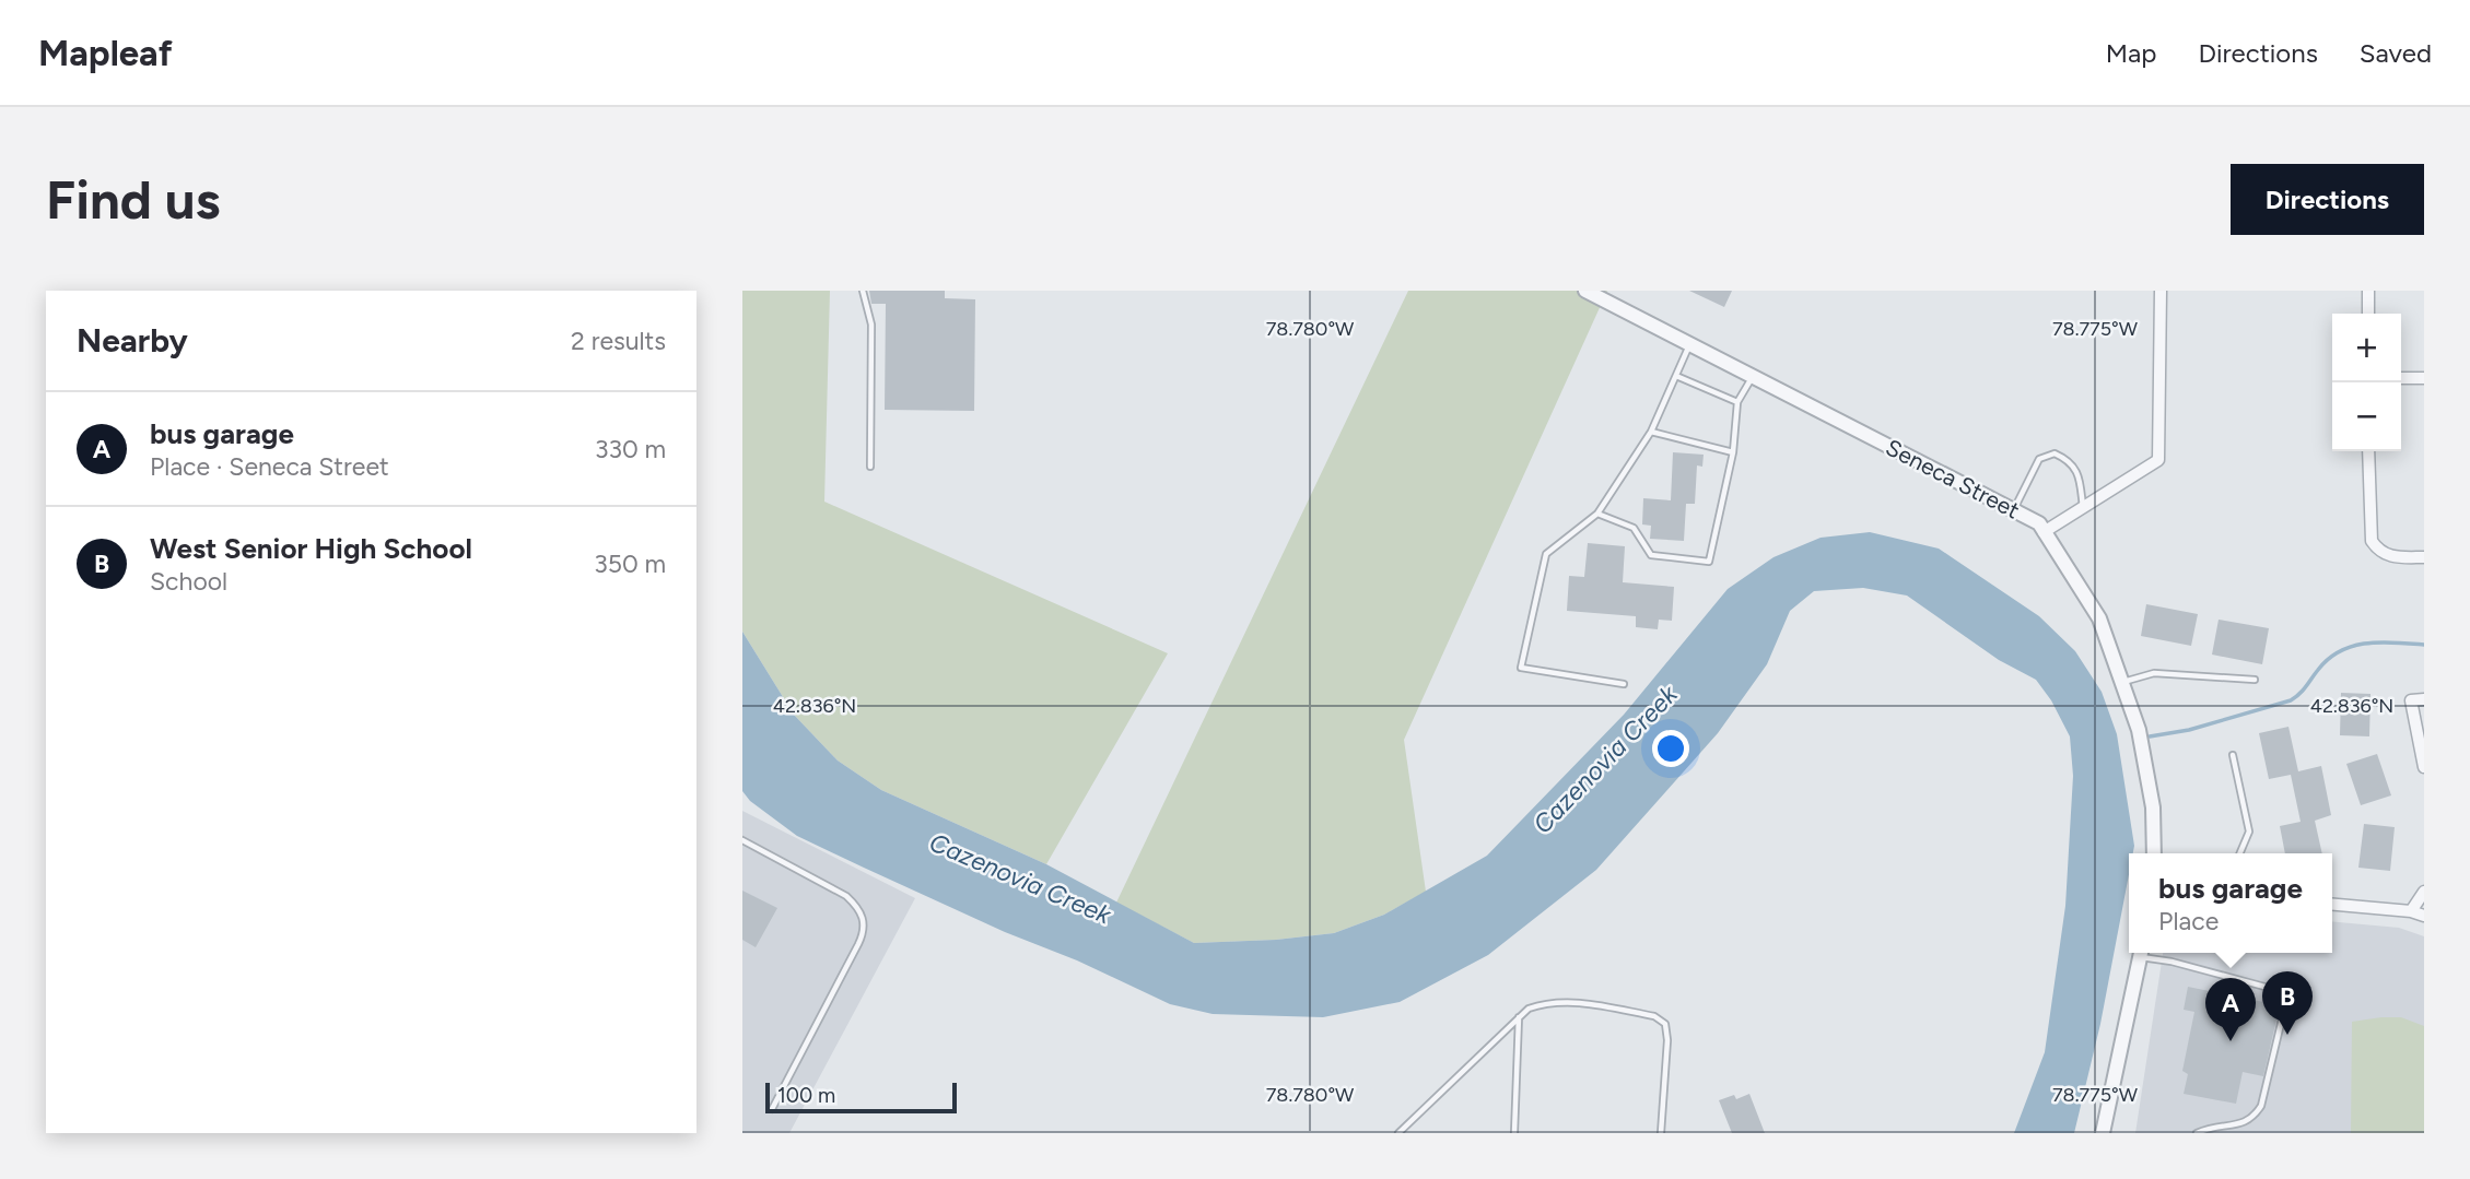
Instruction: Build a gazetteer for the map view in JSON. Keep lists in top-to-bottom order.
{
  "streets": {
    "street": ["Seneca Street"]
  },
  "water": ["Cazenovia Creek"],
  "scale_bar": "100 m",
  "page": {
    "header": "Mapleaf",
    "nav": ["Map", "Directions", "Saved"],
    "buttons": "Directions",
    "title": "Find us",
    "heading": ["Nearby", "2 results"],
    "map_buttons": ["+", "−"],
    "list": [
      {
        "mark": "A",
        "name": "bus garage",
        "note": "Place · Seneca Street",
        "value": "330 m"
      },
      {
        "mark": "B",
        "name": "West Senior High School",
        "note": "School",
        "value": "350 m"
      }
    ],
    "popup": ["bus garage", "Place"],
    "pins": ["B", "A"],
    "scale": "100 m"
  },
  "coordinates": ["78.780°W", "78.775°W", "42.836°N"]
}
